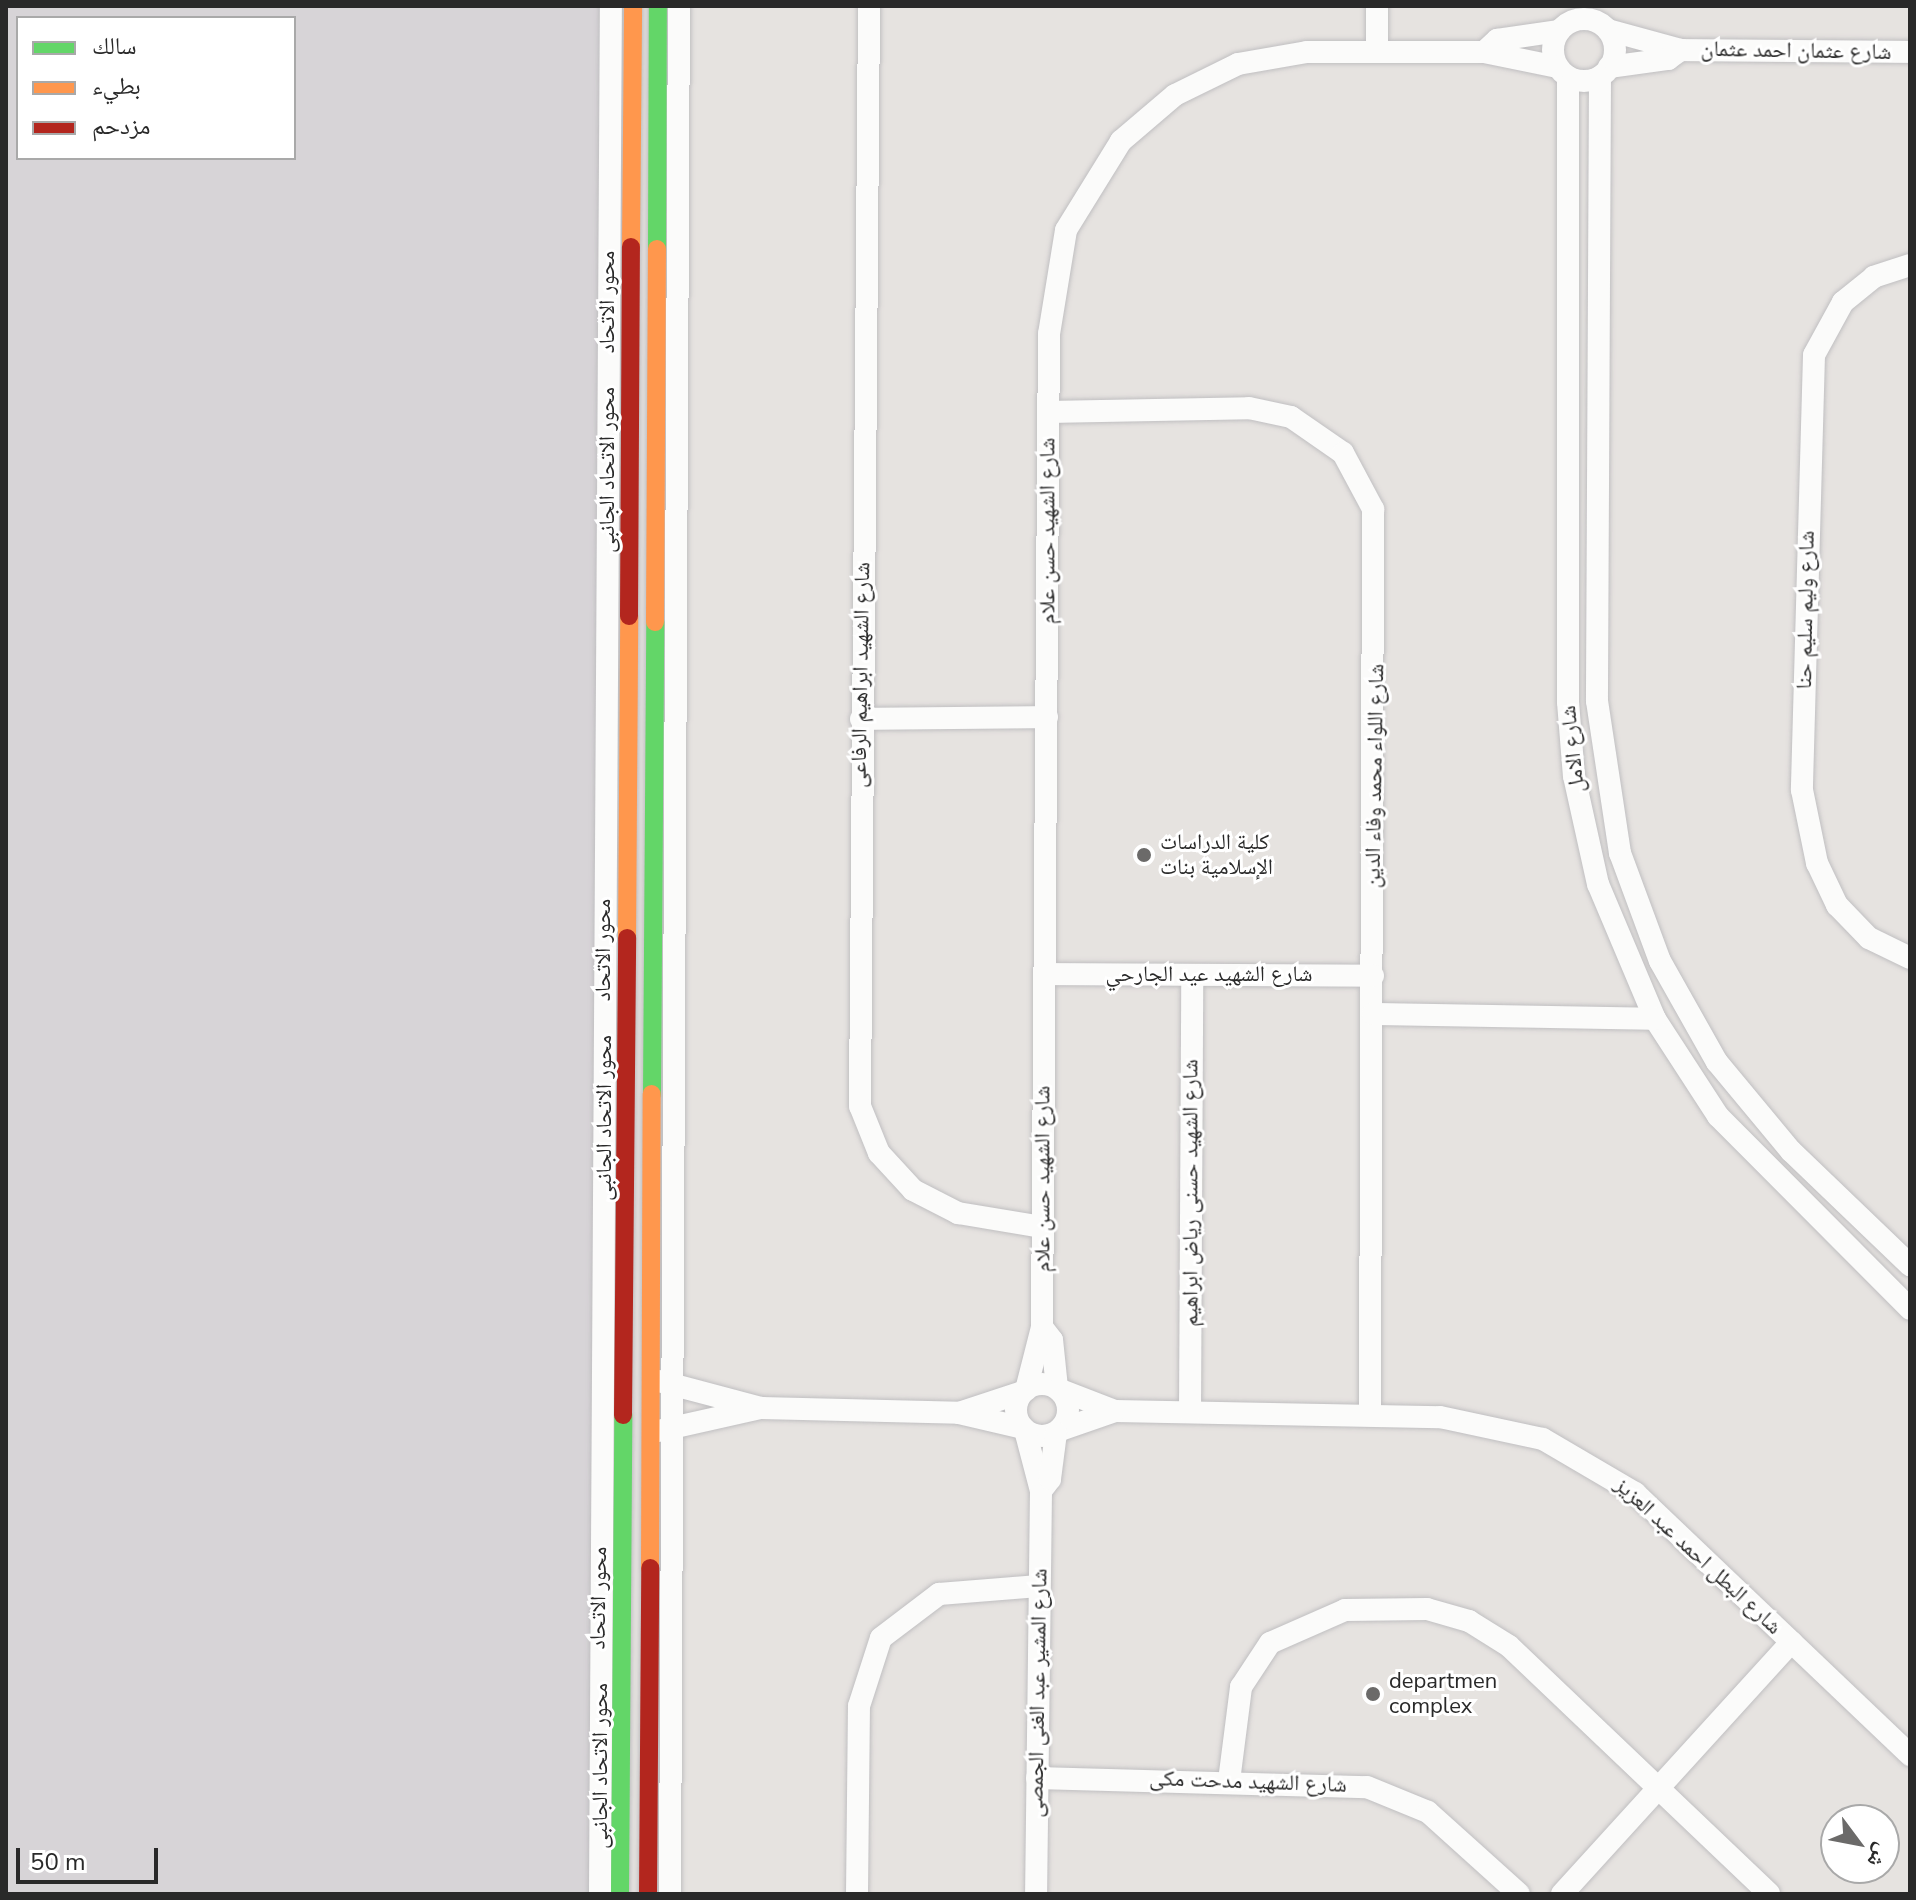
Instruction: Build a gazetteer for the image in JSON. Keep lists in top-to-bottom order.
{
  "streets": {
    "street": [
      "شارع عثمان احمد عثمان",
      "محور الاتحاد",
      "محور الاتحاد الجانبى",
      "شارع الشهيد حسن علام",
      "شارع وليم سليم حنا",
      "شارع الشهيد ابراهيم الرفاعى",
      "شارع الامل",
      "شارع اللواء محمد وفاء الدين",
      "شارع الشهيد عيد الجارحي",
      "شارع الشهيد حسنى رياض ابراهيم",
      "شارع البطل احمد عبد العزيز",
      "شارع المشير عبد الغنى الجمصى",
      "شارع الشهيد مدحت مكى"
    ]
  },
  "crossings": [
    ["شارع عثمان احمد عثمان", "شارع الشهيد حسن علام"],
    ["شارع عثمان احمد عثمان", "شارع الامل"],
    ["محور الاتحاد", "محور الاتحاد الجانبى"],
    ["شارع الشهيد حسن علام", "شارع الشهيد ابراهيم الرفاعى"],
    ["شارع الشهيد حسن علام", "شارع الامل"],
    ["شارع الشهيد حسن علام", "شارع اللواء محمد وفاء الدين"],
    ["شارع الشهيد حسن علام", "شارع الشهيد عيد الجارحي"],
    ["شارع الشهيد حسن علام", "شارع البطل احمد عبد العزيز"],
    ["شارع الشهيد حسن علام", "شارع المشير عبد الغنى الجمصى"],
    ["شارع اللواء محمد وفاء الدين", "شارع الشهيد عيد الجارحي"],
    ["شارع اللواء محمد وفاء الدين", "شارع البطل احمد عبد العزيز"],
    ["شارع الشهيد عيد الجارحي", "شارع الشهيد حسنى رياض ابراهيم"],
    ["شارع الشهيد حسنى رياض ابراهيم", "شارع البطل احمد عبد العزيز"],
    ["شارع البطل احمد عبد العزيز", "شارع المشير عبد الغنى الجمصى"],
    ["شارع المشير عبد الغنى الجمصى", "شارع الشهيد مدحت مكى"]
  ],
  "places": ["كلية الدراسات الإسلامية بنات", "departmen complex"],
  "legend": ["سالك", "بطيء", "مزدحم"],
  "scale_bar": "50 m",
  "north": "bottom right"
}
